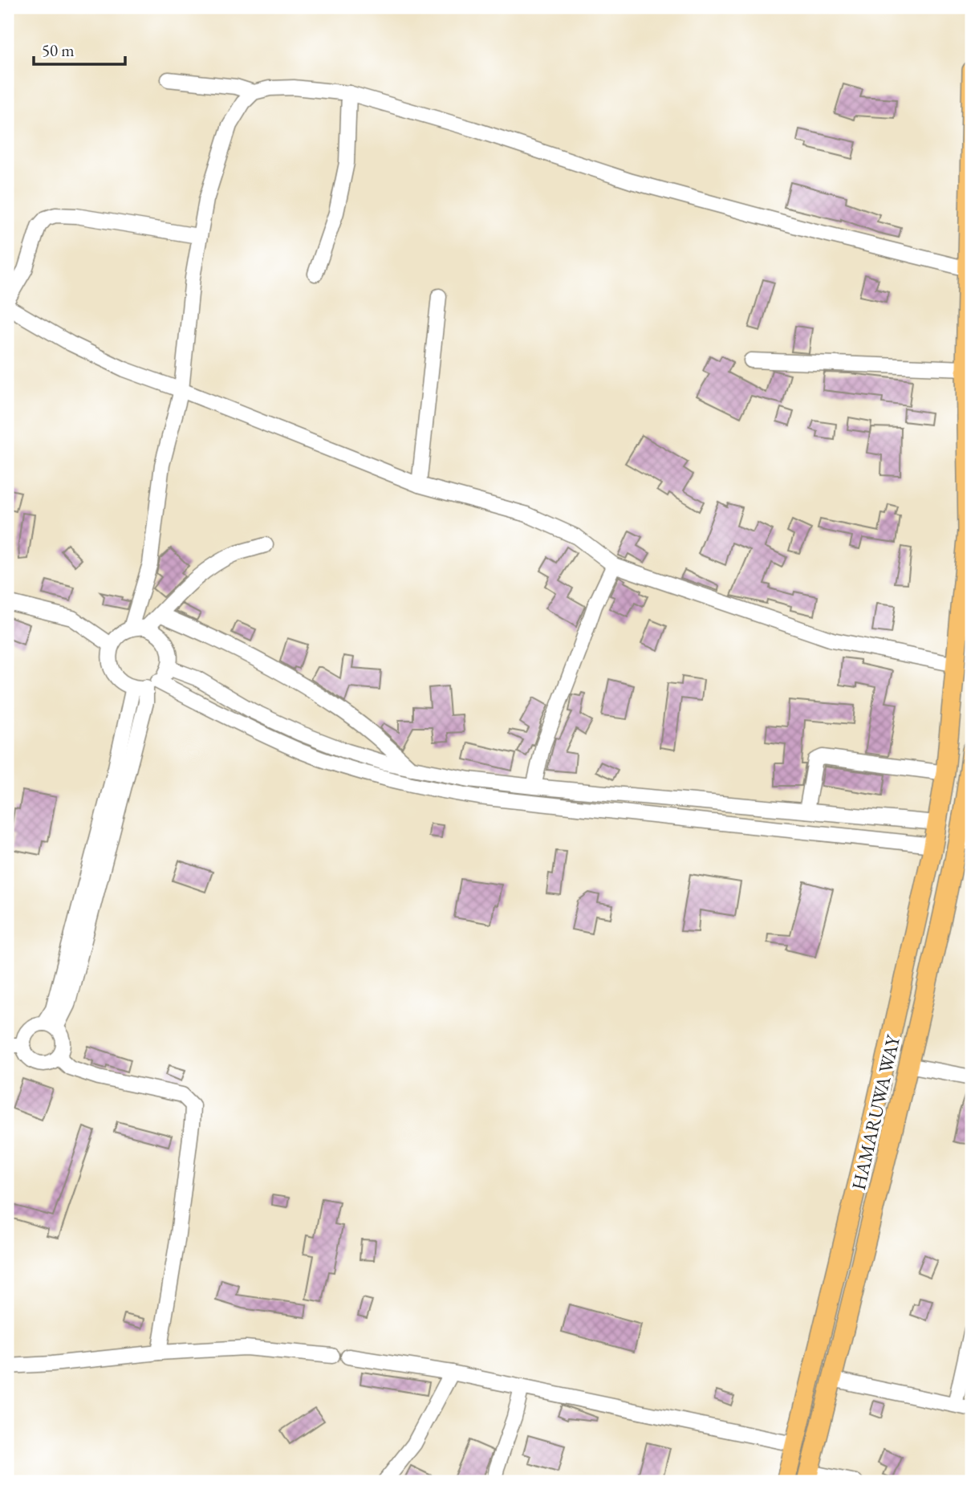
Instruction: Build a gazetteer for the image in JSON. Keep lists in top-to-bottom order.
{
  "streets": {
    "main road": ["HAMARUWA WAY"]
  },
  "scale_bar": "50 m"
}
